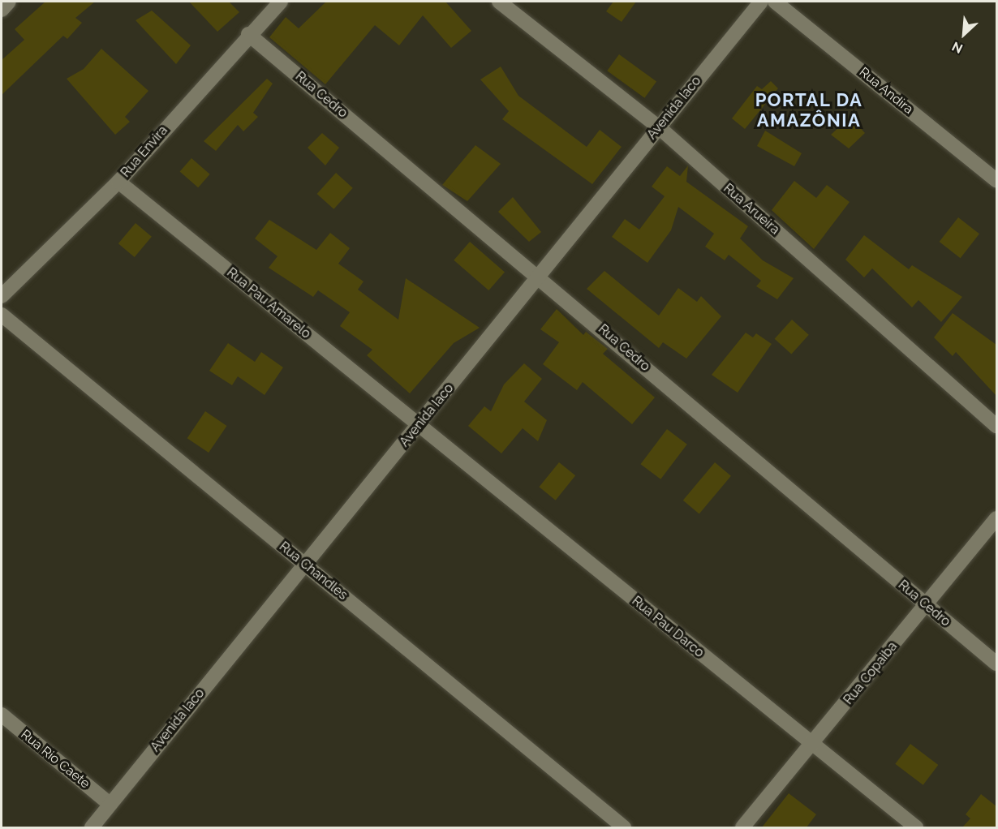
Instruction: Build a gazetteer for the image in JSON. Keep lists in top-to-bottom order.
{
  "streets": {
    "street": [
      "Rua Andira",
      "Rua Cedro",
      "Avenida Iaco",
      "Rua Envira",
      "Rua Arueira",
      "Rua Pau Amarelo",
      "Rua Chandles",
      "Rua Pau Darco",
      "Rua Copaiba",
      "Rua Rio Caete"
    ]
  },
  "crossings": [
    ["Rua Cedro", "Avenida Iaco"],
    ["Rua Cedro", "Rua Envira"],
    ["Rua Cedro", "Rua Copaiba"],
    ["Avenida Iaco", "Rua Arueira"],
    ["Avenida Iaco", "Rua Pau Amarelo"],
    ["Avenida Iaco", "Rua Chandles"],
    ["Avenida Iaco", "Rua Pau Darco"],
    ["Avenida Iaco", "Rua Rio Caete"],
    ["Rua Envira", "Rua Pau Amarelo"],
    ["Rua Pau Amarelo", "Rua Pau Darco"],
    ["Rua Pau Darco", "Rua Copaiba"]
  ],
  "districts": ["PORTAL DA AMAZÔNIA"],
  "north": "bottom left"
}
